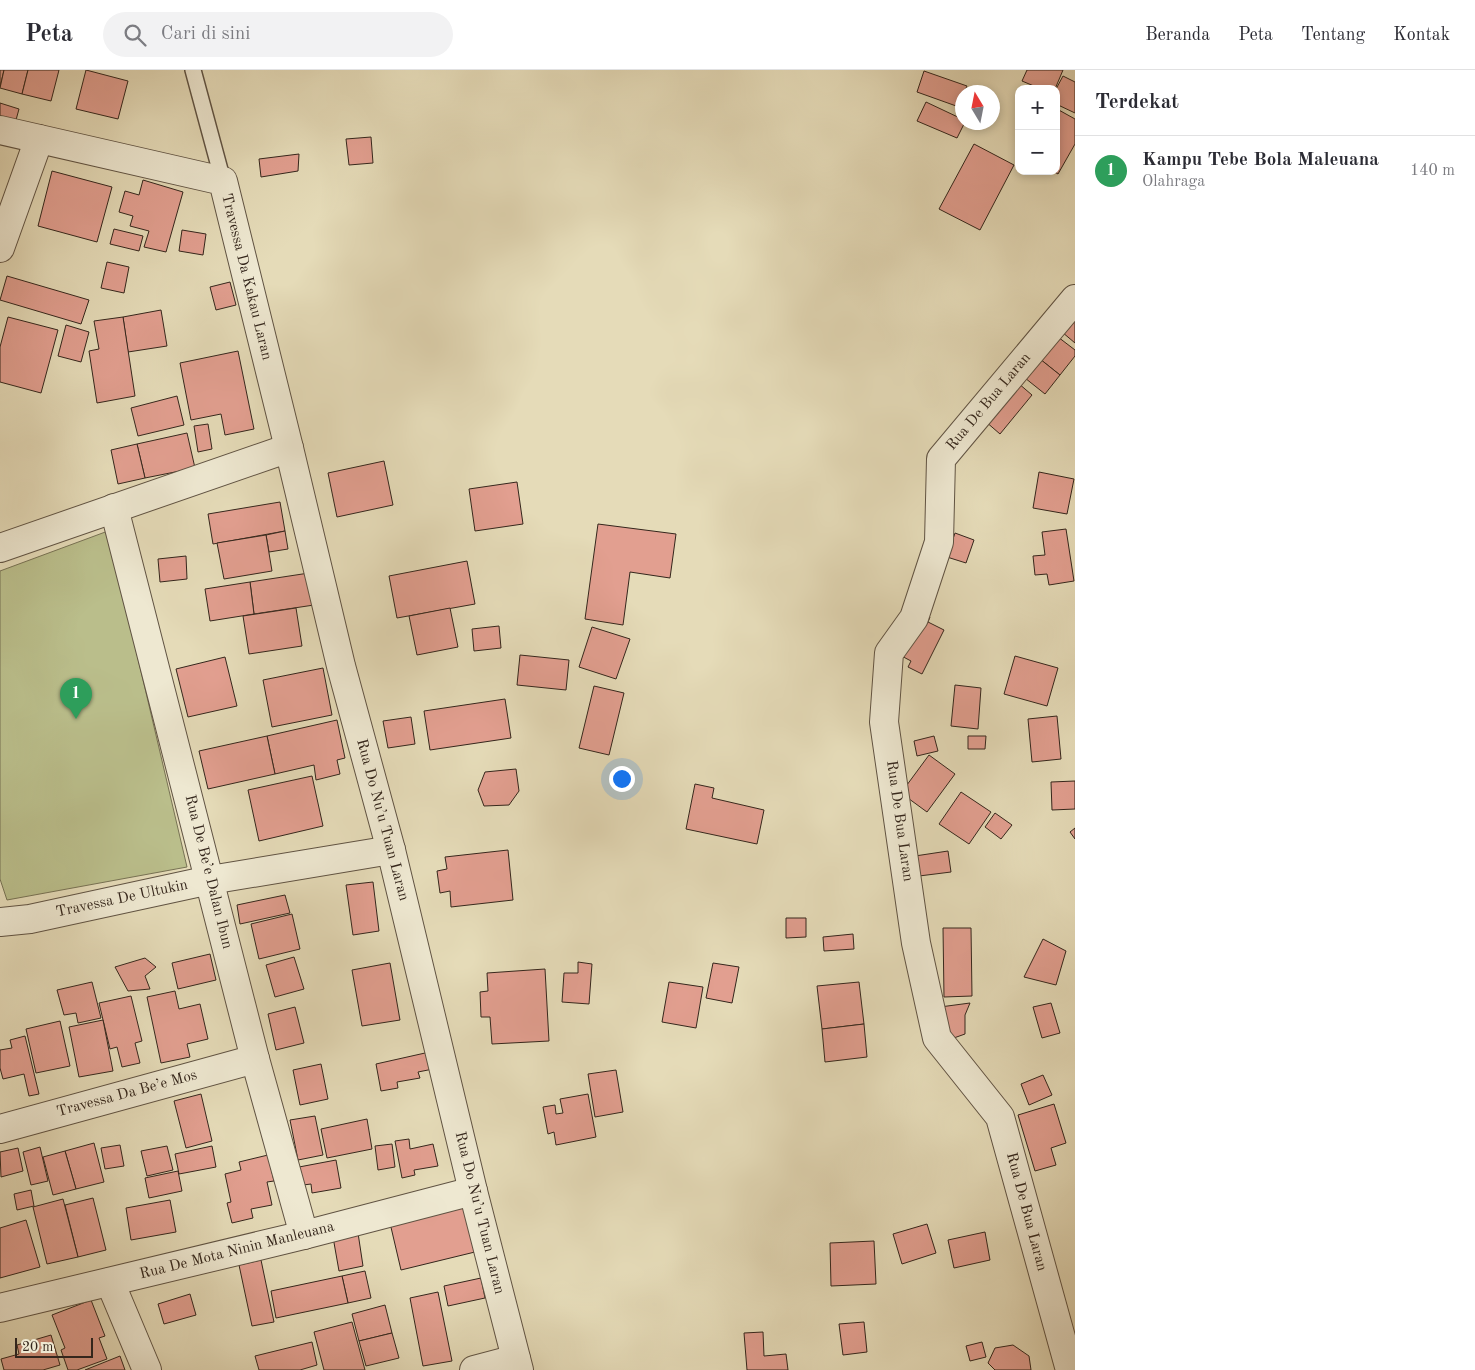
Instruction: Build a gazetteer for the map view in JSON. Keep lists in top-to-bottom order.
{
  "streets": {
    "street": [
      "Travessa Da Kakau Laran",
      "Rua De Bua Laran",
      "Rua Do Nu’u Tuan Laran",
      "Rua De Be’e Dalan Ibun",
      "Travessa De Ultukin",
      "Travessa Da Be’e Mos",
      "Rua De Mota Ninin Manleuana"
    ]
  },
  "crossings": [
    ["Travessa Da Kakau Laran", "Rua Do Nu’u Tuan Laran"],
    ["Rua Do Nu’u Tuan Laran", "Travessa De Ultukin"],
    ["Rua Do Nu’u Tuan Laran", "Rua De Mota Ninin Manleuana"],
    ["Rua De Be’e Dalan Ibun", "Travessa De Ultukin"],
    ["Rua De Be’e Dalan Ibun", "Travessa Da Be’e Mos"],
    ["Rua De Be’e Dalan Ibun", "Rua De Mota Ninin Manleuana"]
  ],
  "scale_bar": "20 m",
  "north": "top",
  "page": {
    "header": "Peta",
    "search": "Cari di sini",
    "nav": [
      "Beranda",
      "Peta",
      "Tentang",
      "Kontak"
    ],
    "heading": "Terdekat",
    "map_buttons": ["+", "−"],
    "list": [
      {
        "mark": "1",
        "name": "Kampu Tebe Bola Maleuana",
        "note": "Olahraga",
        "value": "140 m"
      }
    ],
    "pins": "1",
    "scale": "20 m"
  }
}
